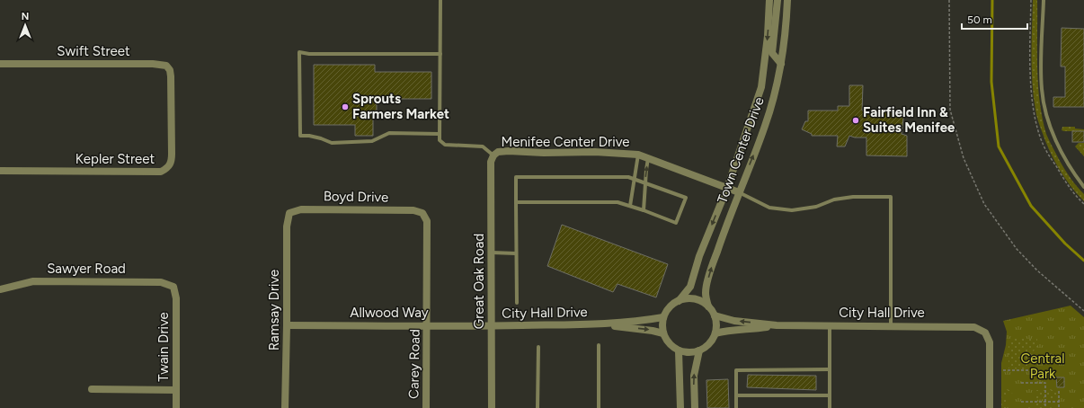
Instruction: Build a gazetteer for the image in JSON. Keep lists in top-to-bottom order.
{
  "streets": {
    "street": [
      "Swift Street",
      "Menifee Center Drive",
      "Town Center Drive",
      "Kepler Street",
      "Boyd Drive",
      "Sawyer Road",
      "Great Oak Road",
      "Ramsay Drive",
      "Allwood Way",
      "City Hall Drive",
      "Twain Drive",
      "Carey Road"
    ]
  },
  "crossings": [
    ["Swift Street", "Kepler Street"],
    ["Menifee Center Drive", "Town Center Drive"],
    ["Menifee Center Drive", "Great Oak Road"],
    ["Town Center Drive", "City Hall Drive"],
    ["Boyd Drive", "Ramsay Drive"],
    ["Boyd Drive", "Carey Road"],
    ["Sawyer Road", "Twain Drive"],
    ["Great Oak Road", "Allwood Way"],
    ["Great Oak Road", "City Hall Drive"],
    ["Ramsay Drive", "Allwood Way"],
    ["Allwood Way", "City Hall Drive"],
    ["Allwood Way", "Carey Road"]
  ],
  "parks": ["Central Park"],
  "places": ["Sprouts Farmers Market", "Fairfield Inn & Suites Menifee"],
  "scale_bar": "50 m",
  "north": "top"
}
